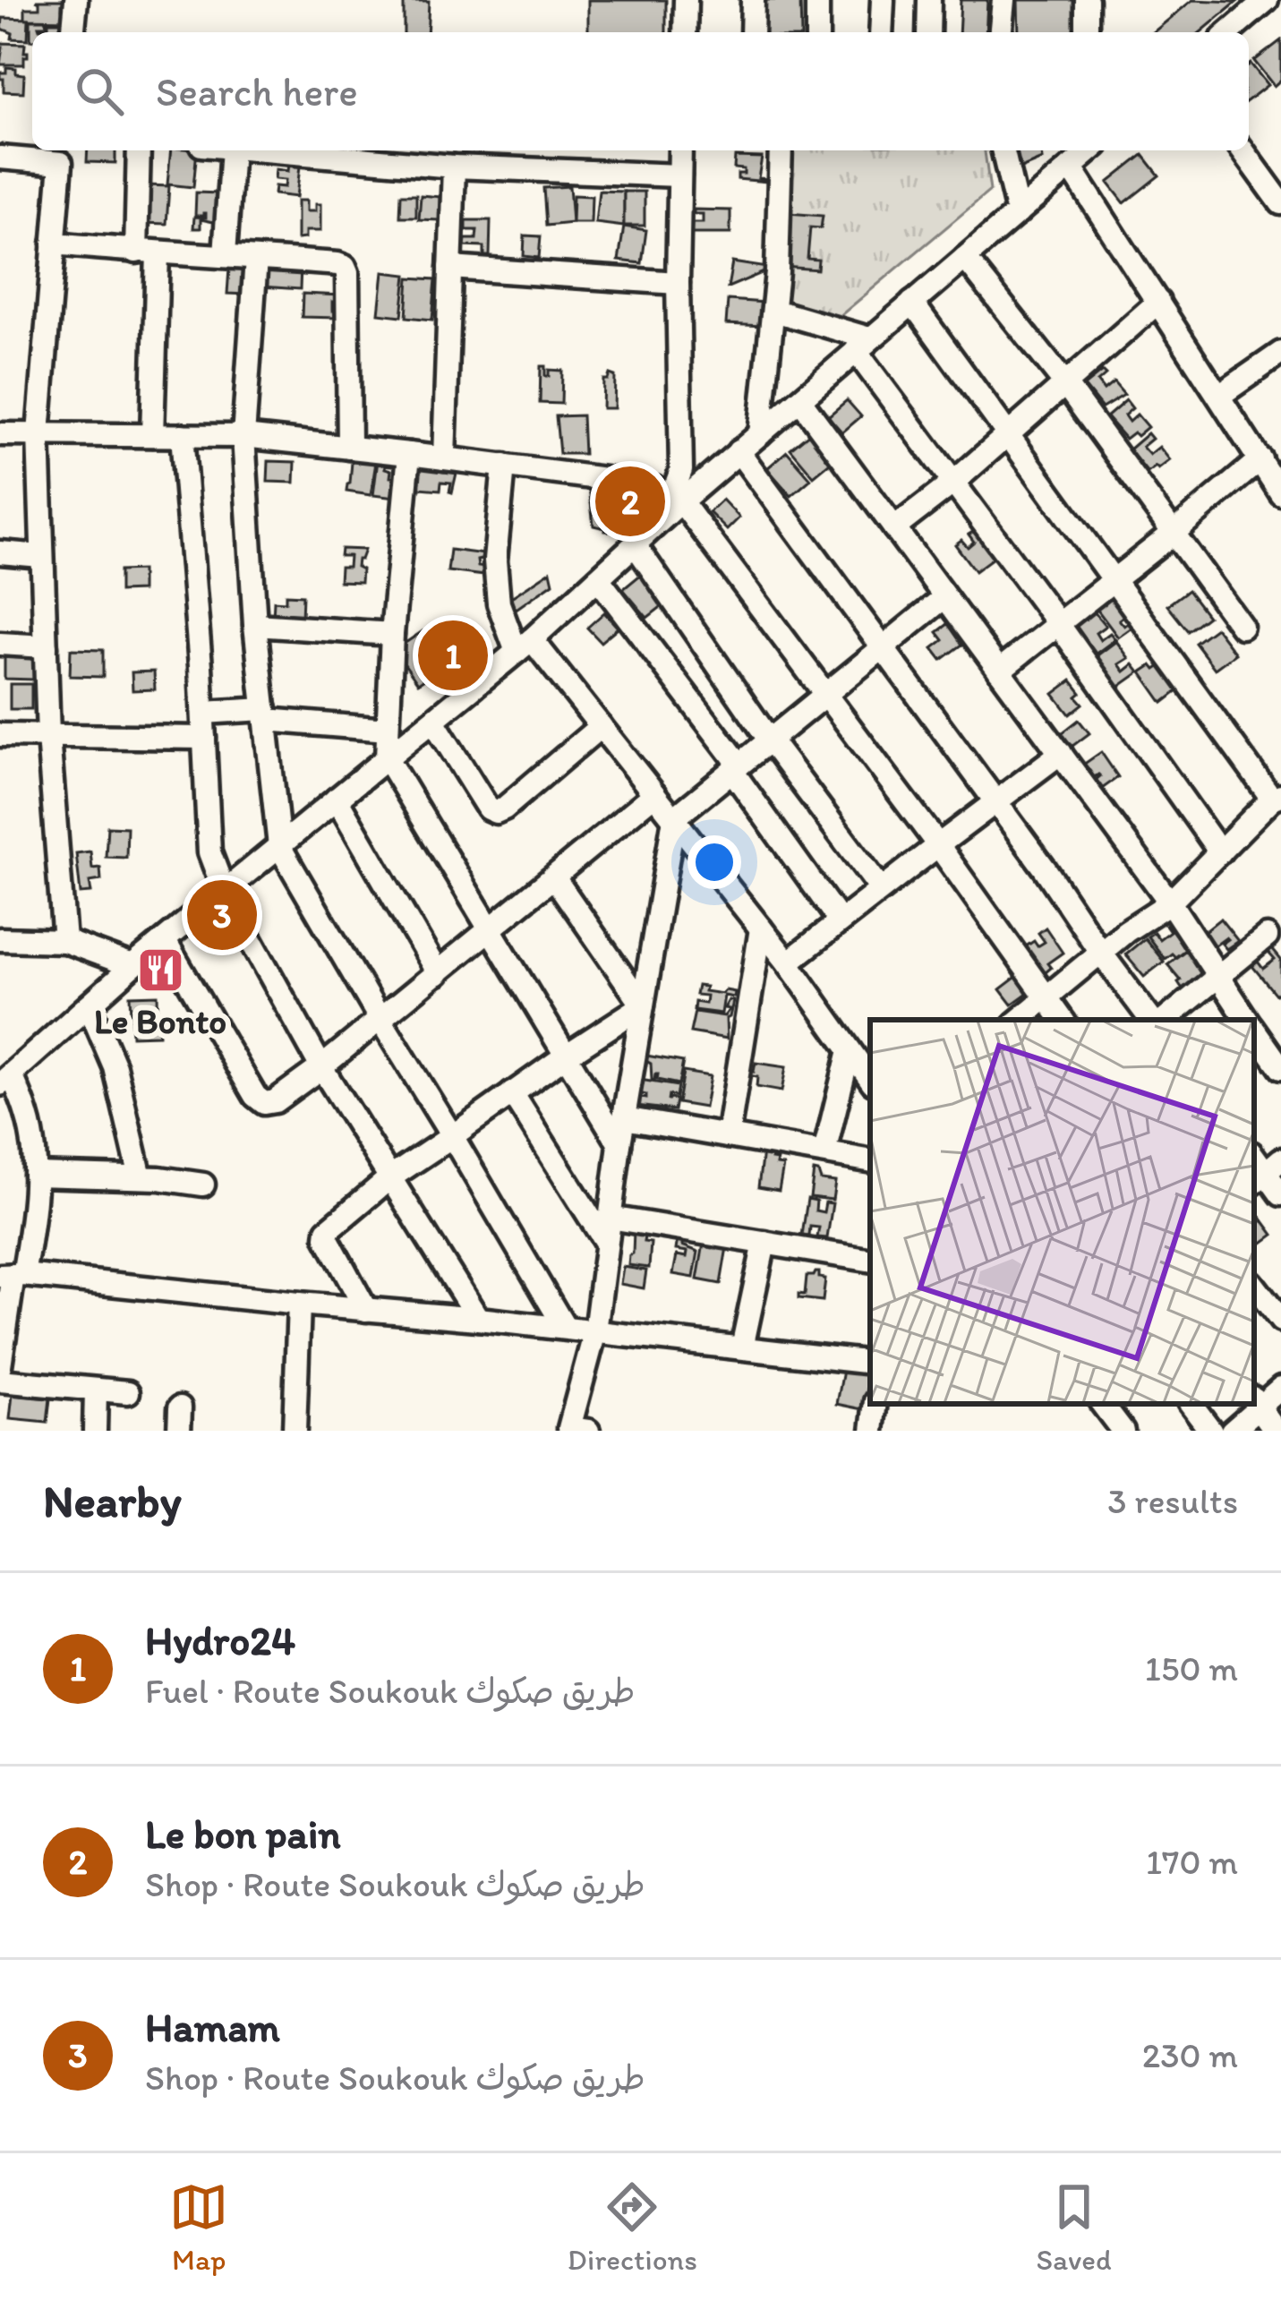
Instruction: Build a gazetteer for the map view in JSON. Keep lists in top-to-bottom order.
{
  "places": {
    "restaurant": ["Le Bonto"]
  },
  "page": {
    "search": "Search here",
    "pins": ["2", "1", "3"],
    "heading": ["Nearby", "3 results"],
    "list": [
      {
        "mark": "1",
        "name": "Hydro24",
        "note": "Fuel · Route Soukouk طريق صكوك",
        "value": "150 m"
      },
      {
        "mark": "2",
        "name": "Le bon pain",
        "note": "Shop · Route Soukouk طريق صكوك",
        "value": "170 m"
      },
      {
        "mark": "3",
        "name": "Hamam",
        "note": "Shop · Route Soukouk طريق صكوك",
        "value": "230 m"
      }
    ],
    "nav": ["Map", "Directions", "Saved"]
  }
}
